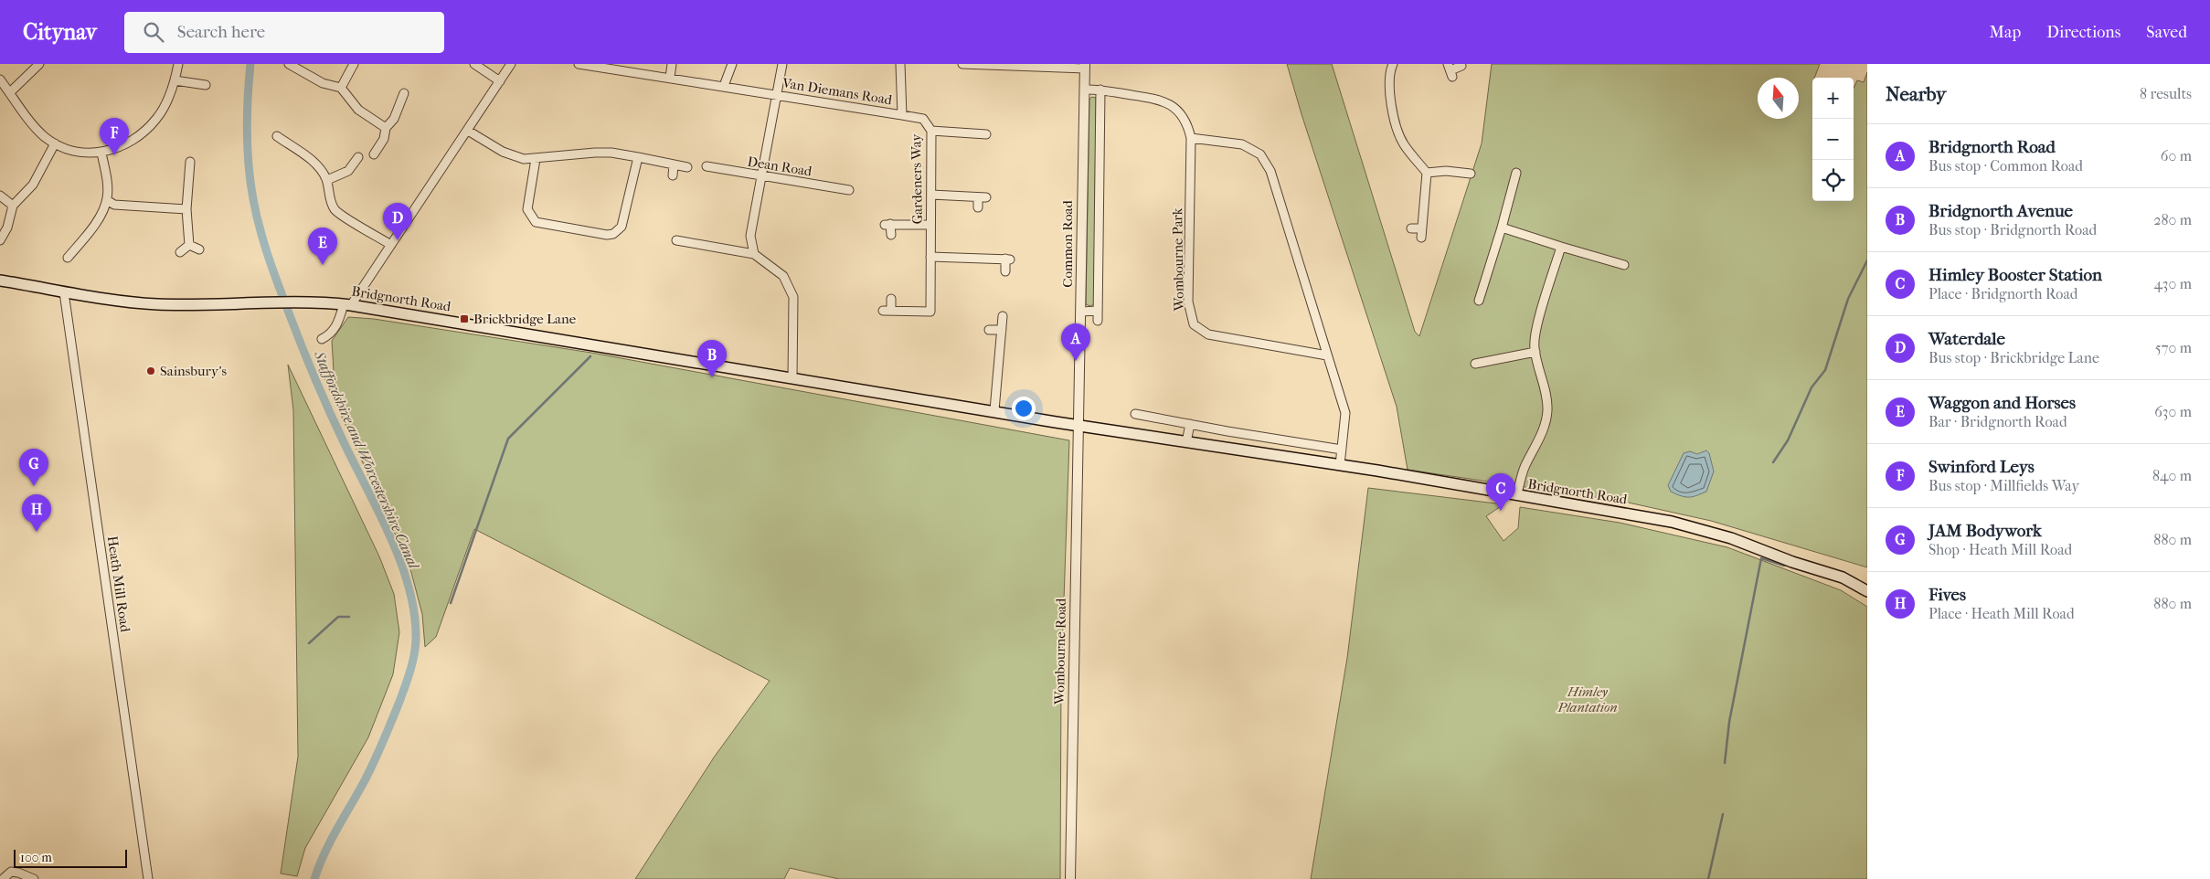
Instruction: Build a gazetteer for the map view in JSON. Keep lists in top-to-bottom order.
{
  "streets": {
    "main road": ["Bridgnorth Road"],
    "street": [
      "Van Diemans Road",
      "Dean Road",
      "Gardeners Way",
      "Common Road",
      "Wombourne Park",
      "Heath Mill Road",
      "Wombourne Road"
    ]
  },
  "crossings": [
    ["Van Diemans Road", "Gardeners Way"],
    ["Common Road", "Wombourne Park"],
    ["Common Road", "Bridgnorth Road"],
    ["Common Road", "Wombourne Road"],
    ["Bridgnorth Road", "Heath Mill Road"],
    ["Bridgnorth Road", "Wombourne Road"]
  ],
  "water": ["Staffordshire and Worcestershire Canal"],
  "parks": ["Himley Plantation"],
  "places": {
    "transit": ["Brickbridge Lane"],
    "other": ["Sainsbury's"]
  },
  "scale_bar": "100 m",
  "north": "top",
  "page": {
    "header": "Citynav",
    "search": "Search here",
    "nav": ["Map", "Directions", "Saved"],
    "heading": ["Nearby", "8 results"],
    "map_buttons": ["+", "−"],
    "pins": [
      "F",
      "D",
      "E",
      "A",
      "B",
      "G",
      "C",
      "H"
    ],
    "list": [
      {
        "mark": "A",
        "name": "Bridgnorth Road",
        "note": "Bus stop · Common Road",
        "value": "60 m"
      },
      {
        "mark": "B",
        "name": "Bridgnorth Avenue",
        "note": "Bus stop · Bridgnorth Road",
        "value": "280 m"
      },
      {
        "mark": "C",
        "name": "Himley Booster Station",
        "note": "Place · Bridgnorth Road",
        "value": "430 m"
      },
      {
        "mark": "D",
        "name": "Waterdale",
        "note": "Bus stop · Brickbridge Lane",
        "value": "570 m"
      },
      {
        "mark": "E",
        "name": "Waggon and Horses",
        "note": "Bar · Bridgnorth Road",
        "value": "630 m"
      },
      {
        "mark": "F",
        "name": "Swinford Leys",
        "note": "Bus stop · Millfields Way",
        "value": "840 m"
      },
      {
        "mark": "G",
        "name": "JAM Bodywork",
        "note": "Shop · Heath Mill Road",
        "value": "880 m"
      },
      {
        "mark": "H",
        "name": "Fives",
        "note": "Place · Heath Mill Road",
        "value": "880 m"
      }
    ],
    "scale": "100 m"
  }
}
